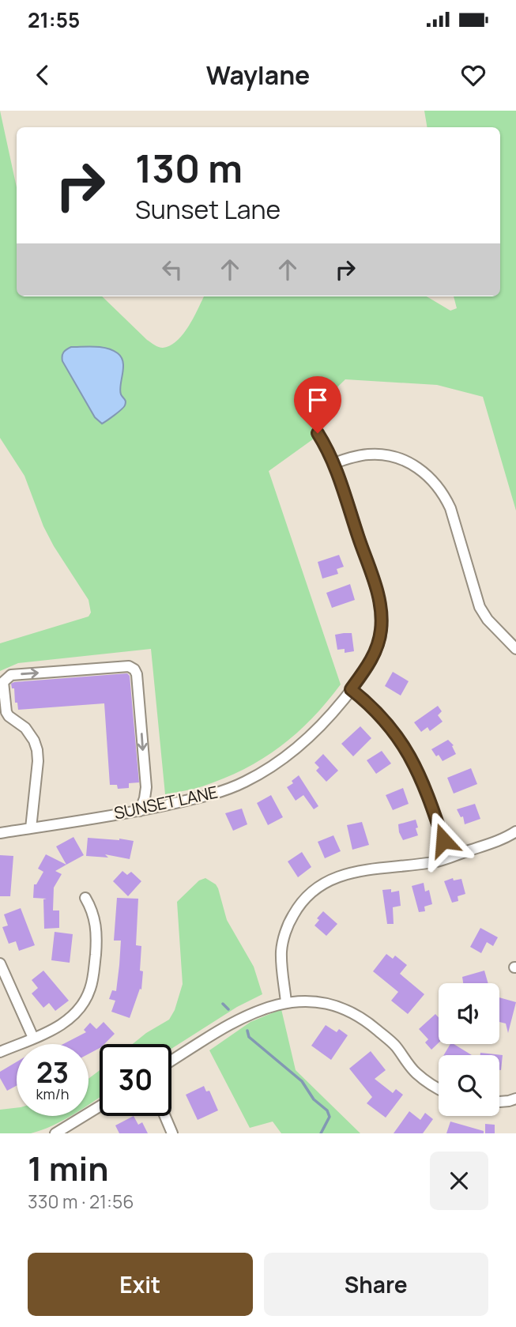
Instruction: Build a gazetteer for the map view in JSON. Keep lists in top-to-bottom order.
{
  "streets": {
    "street": ["SUNSET LANE"]
  },
  "page": {
    "status": "21:55",
    "header": "Waylane",
    "turn": ["130 m", "Sunset Lane"],
    "speed": "23 km/h",
    "limit": "30",
    "heading": ["1 min", "330 m · 21:56"],
    "buttons": ["Exit", "Share"]
  }
}
